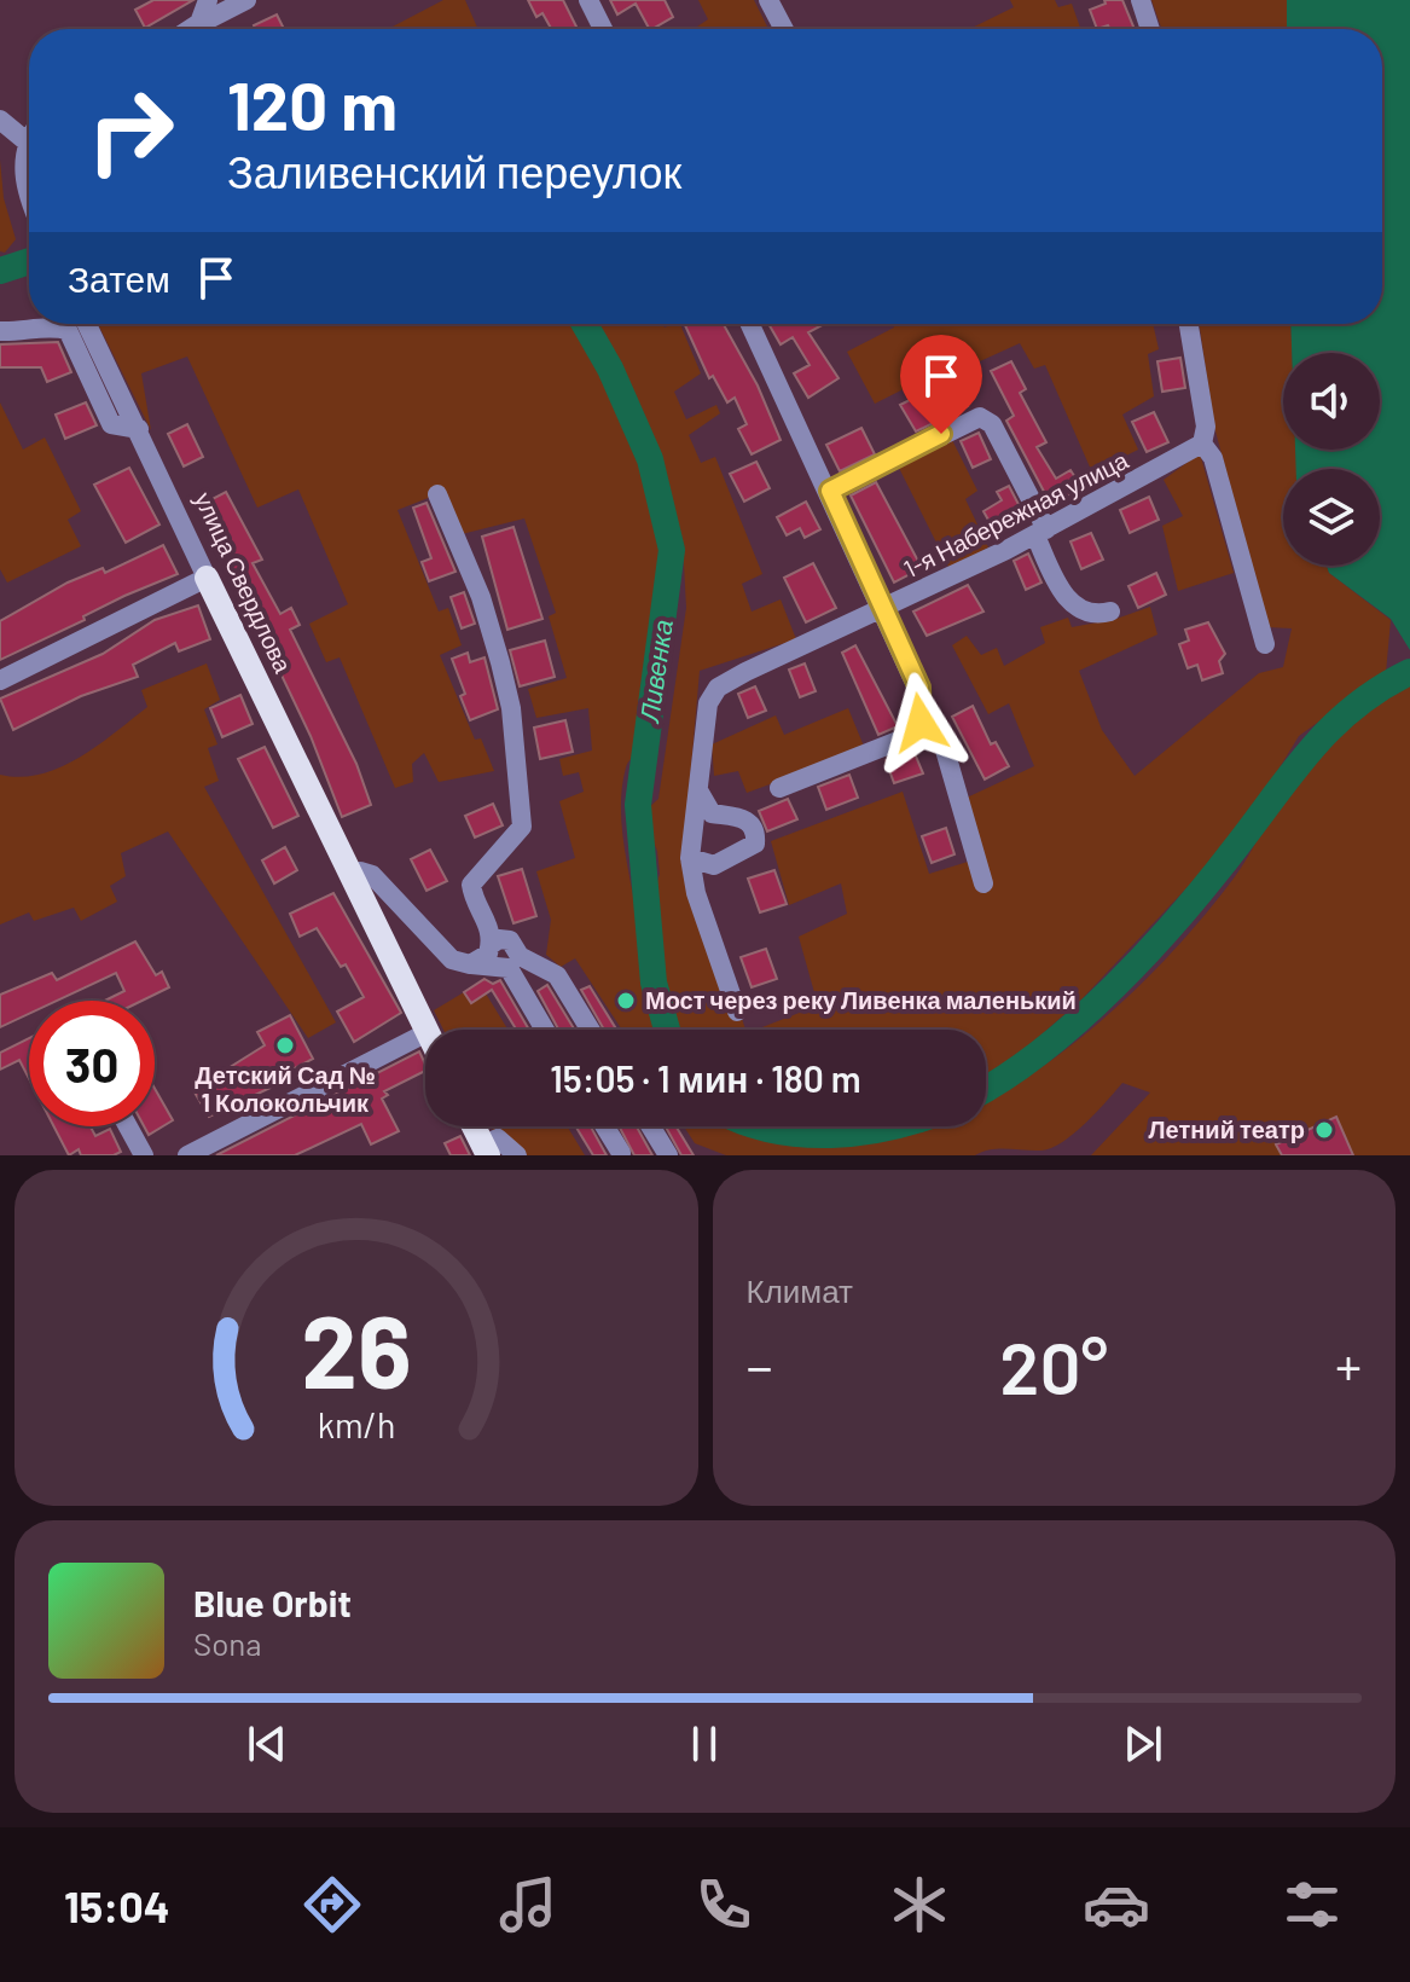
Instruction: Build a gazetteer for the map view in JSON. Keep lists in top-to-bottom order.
{
  "streets": {
    "main road": ["улица Свердлова"],
    "street": ["1-я Набережная улица"]
  },
  "water": ["Ливенка"],
  "places": ["Мост через реку Ливенка маленький", "Детский Сад № 1 Колокольчик", "Летний театр"],
  "page": {
    "turn": ["120 m", "Заливенский переулок"],
    "then": "Затем",
    "limit": "30",
    "trip": "15:05 · 1 мин · 180 m",
    "tile": "Климат",
    "heat": ["−", "20°", "+"],
    "song": ["Blue Orbit", "Sona"],
    "tabs": "15:04",
    "gauge": ["26", "km/h"]
  }
}
